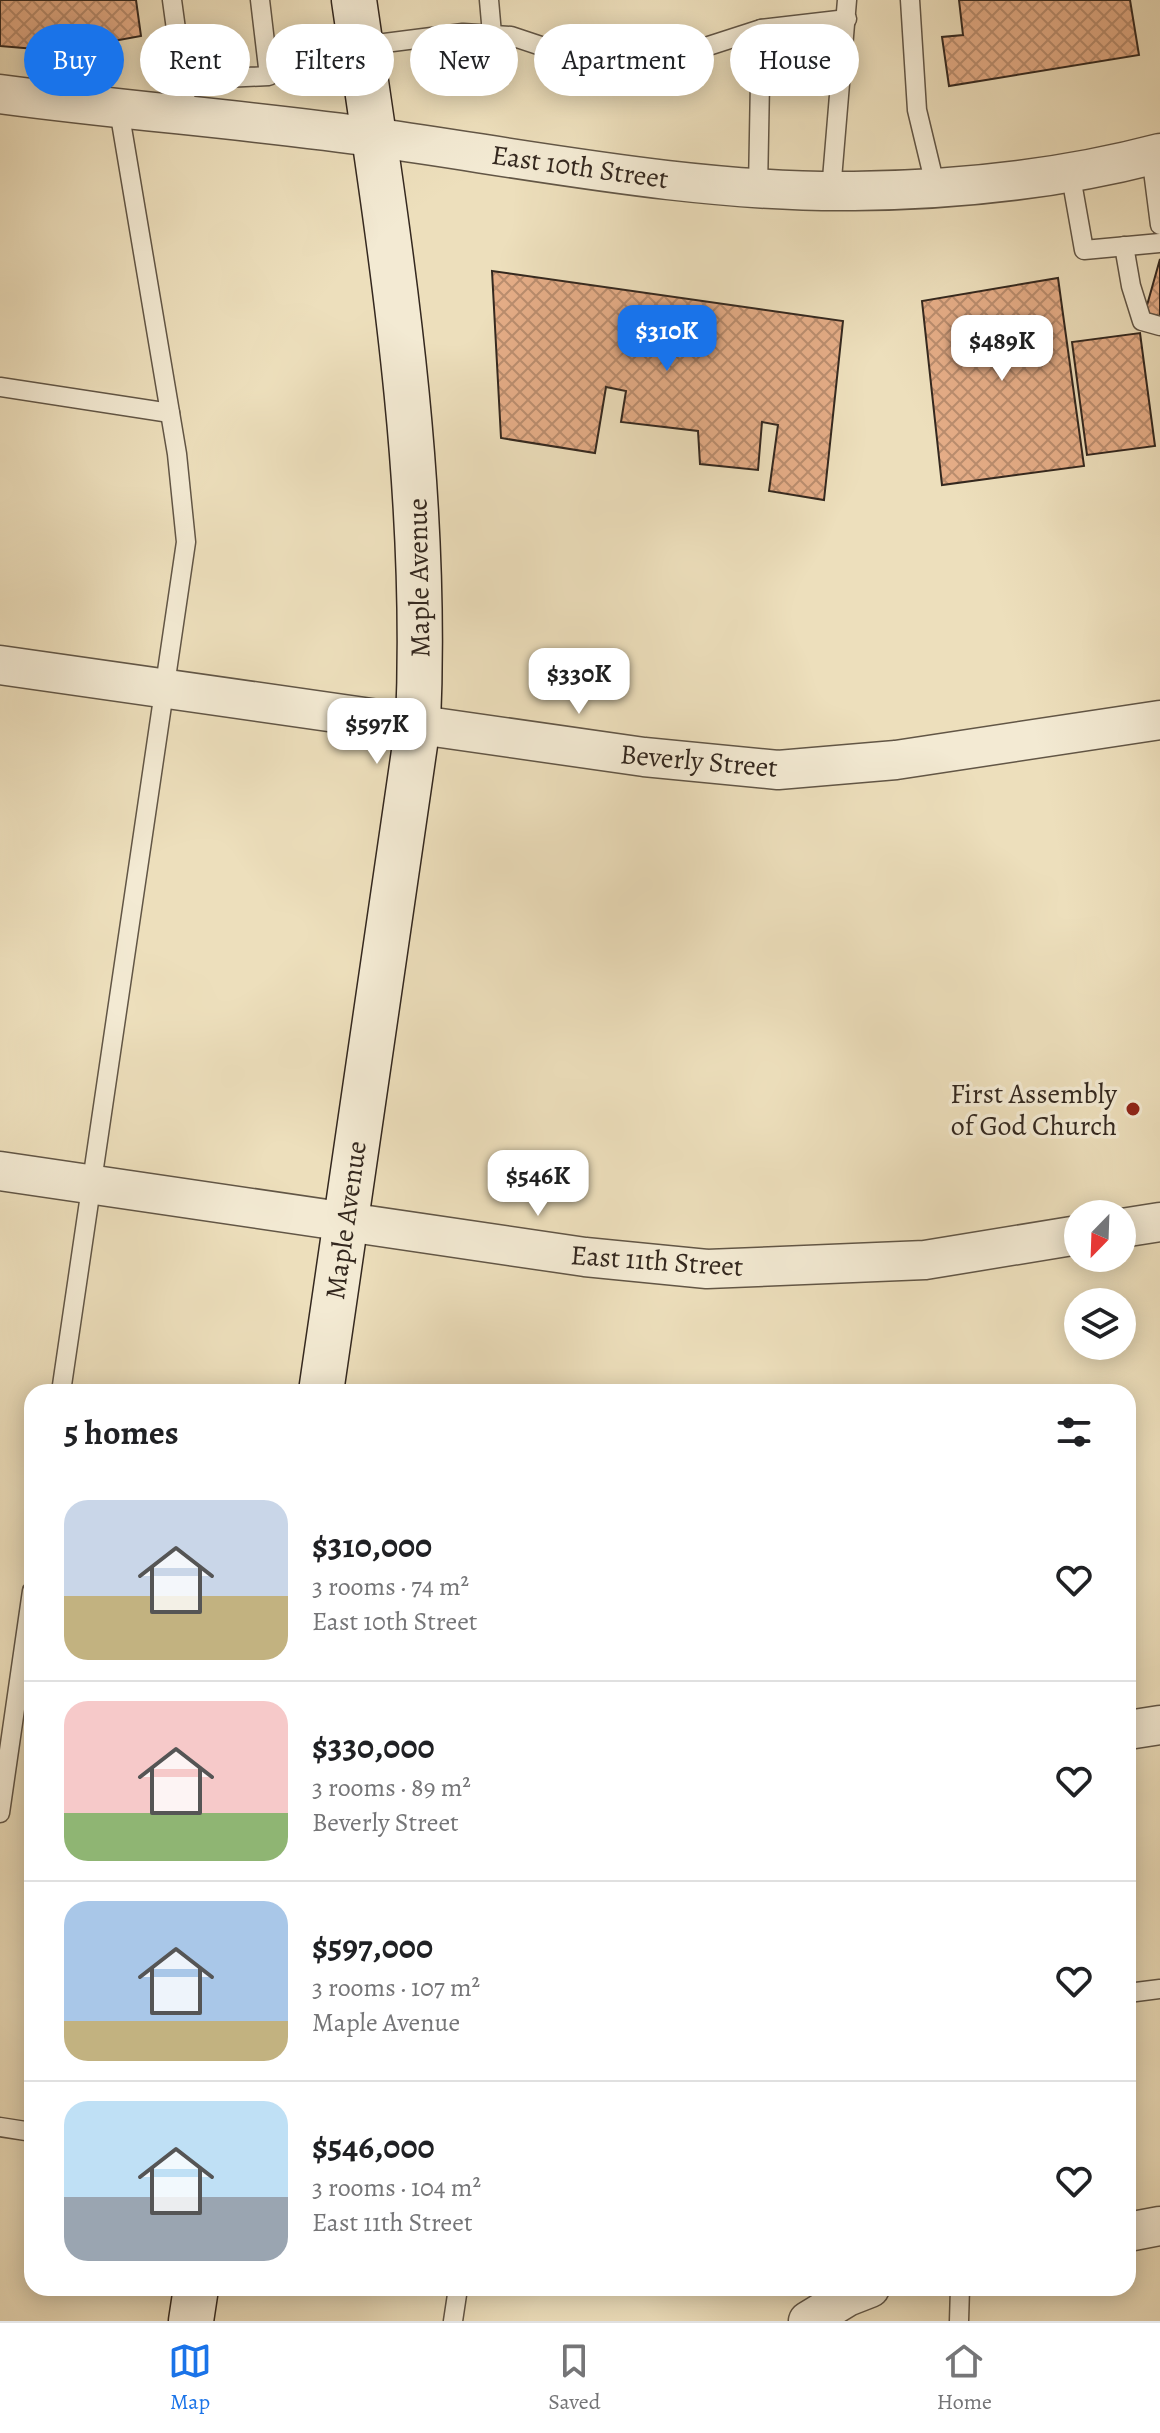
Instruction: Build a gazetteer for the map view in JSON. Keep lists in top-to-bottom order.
{
  "streets": {
    "street": [
      "East 10th Street",
      "Maple Avenue",
      "Beverly Street",
      "East 11th Street"
    ]
  },
  "crossings": [
    ["East 10th Street", "Maple Avenue"],
    ["Maple Avenue", "Beverly Street"],
    ["Maple Avenue", "East 11th Street"]
  ],
  "places": ["First Assembly of God Church"],
  "north": "bottom left",
  "page": {
    "chip": [
      "Buy",
      "Rent",
      "Filters",
      "New",
      "Apartment",
      "House"
    ],
    "price": [
      "$310K",
      "$489K",
      "$330K",
      "$597K",
      "$546K"
    ],
    "heading": "5 homes",
    "list": [
      {
        "name": "$310,000",
        "note": "3 rooms · 74 m² · East 10th Street"
      },
      {
        "name": "$330,000",
        "note": "3 rooms · 89 m² · Beverly Street"
      },
      {
        "name": "$597,000",
        "note": "3 rooms · 107 m² · Maple Avenue"
      },
      {
        "name": "$546,000",
        "note": "3 rooms · 104 m² · East 11th Street"
      }
    ],
    "tabs": ["Map", "Saved", "Home"]
  }
}
